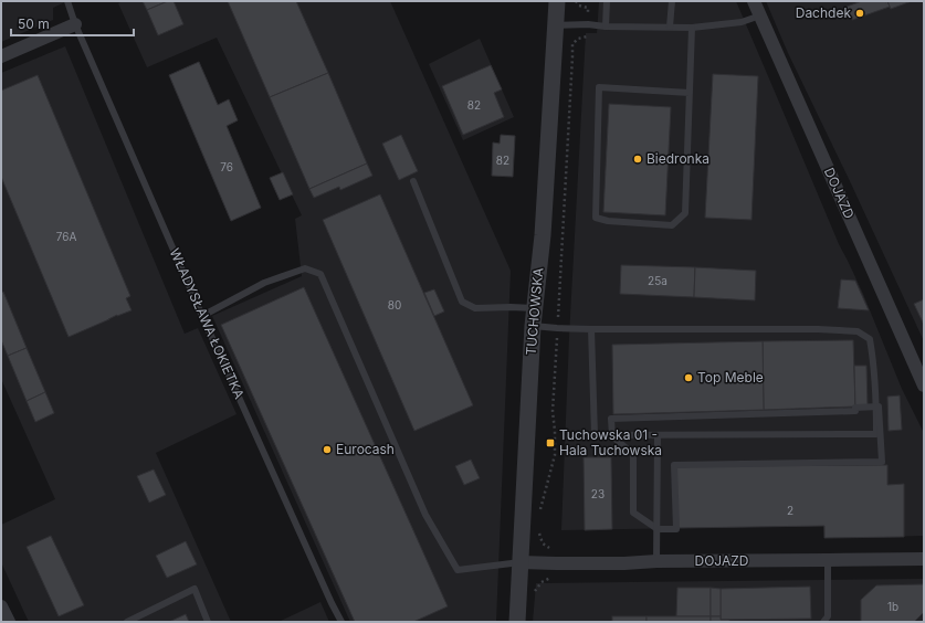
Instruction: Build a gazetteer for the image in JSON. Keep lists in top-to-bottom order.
{
  "streets": {
    "street": ["DOJAZD", "TUCHOWSKA"],
    "lane": ["WŁADYSŁAWA ŁOKIETKA"]
  },
  "crossings": [
    ["DOJAZD", "TUCHOWSKA"]
  ],
  "places": {
    "other": [
      "Dachdek",
      "Biedronka",
      "Top Meble",
      "Eurocash"
    ],
    "transit": ["Tuchowska 01 - Hala Tuchowska"]
  },
  "house_numbers": [
    "82",
    "82",
    "76",
    "76A",
    "25a",
    "80",
    "23",
    "2",
    "1b"
  ],
  "scale_bar": "50 m"
}
